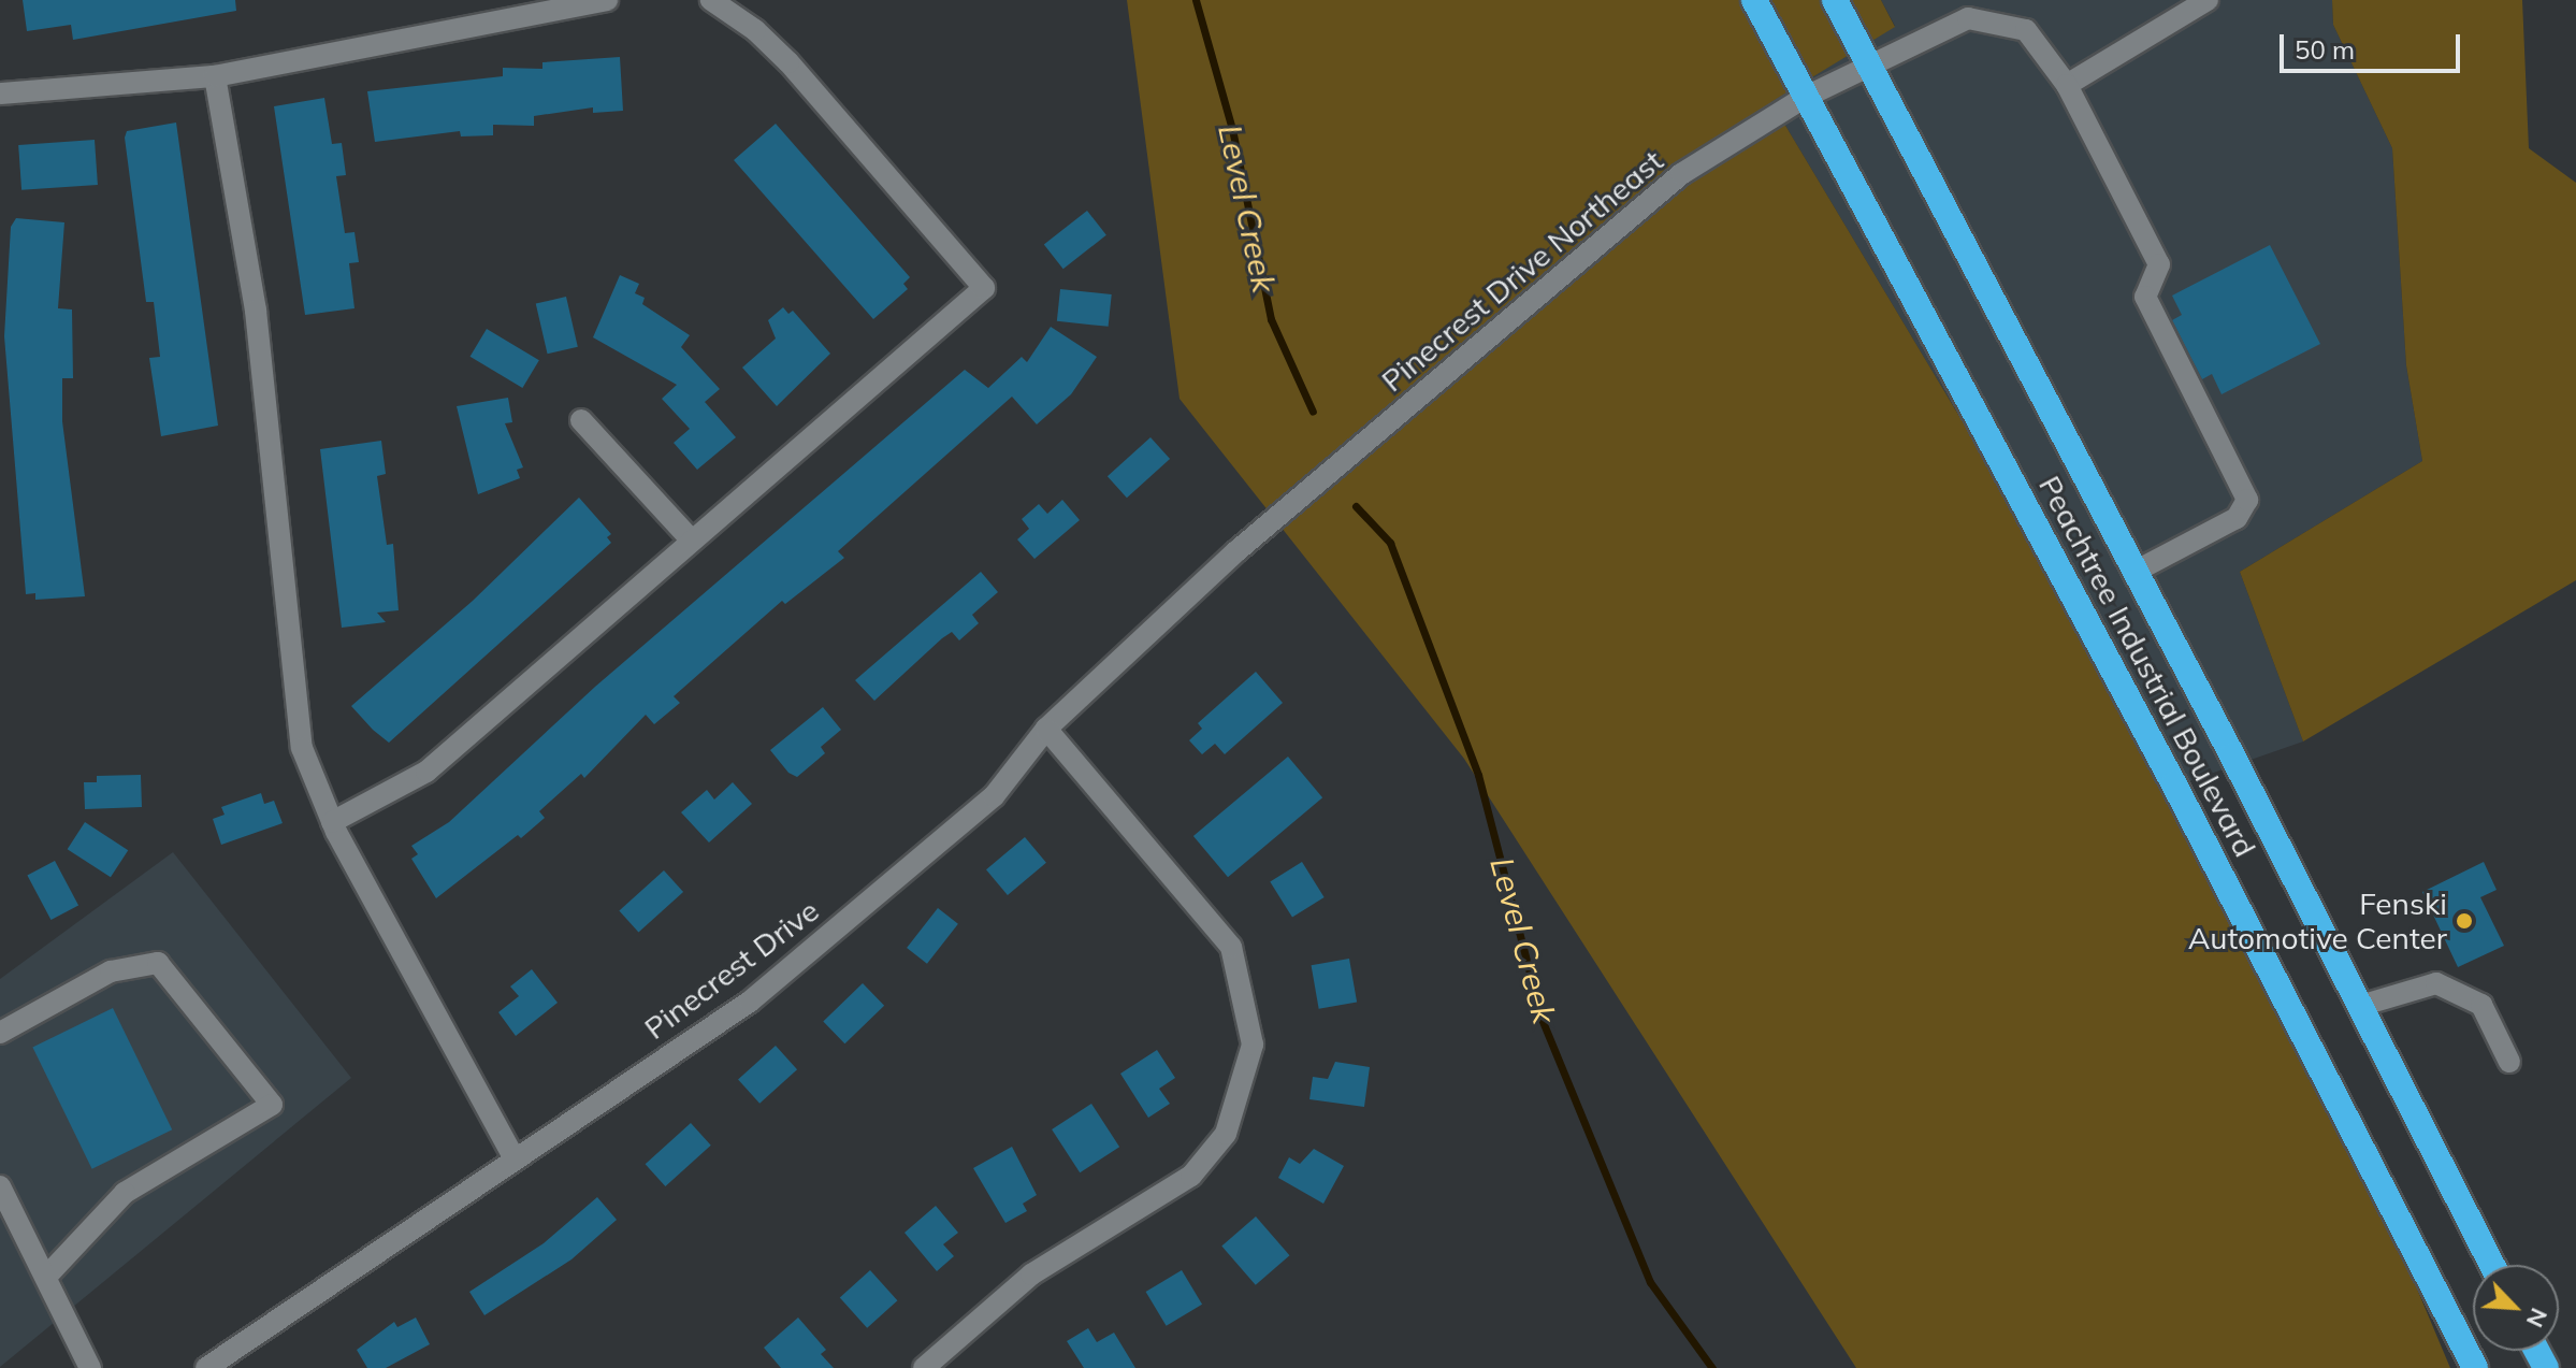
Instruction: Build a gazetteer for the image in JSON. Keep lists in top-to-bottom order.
{
  "streets": {
    "highway": ["Peachtree Industrial Boulevard"],
    "street": ["Pinecrest Drive Northeast", "Pinecrest Drive"]
  },
  "crossings": [
    ["Pinecrest Drive Northeast", "Peachtree Industrial Boulevard"],
    ["Pinecrest Drive Northeast", "Pinecrest Drive"]
  ],
  "water": ["Level Creek"],
  "places": ["Fenski Automotive Center"],
  "scale_bar": "50 m",
  "north": "bottom right"
}
